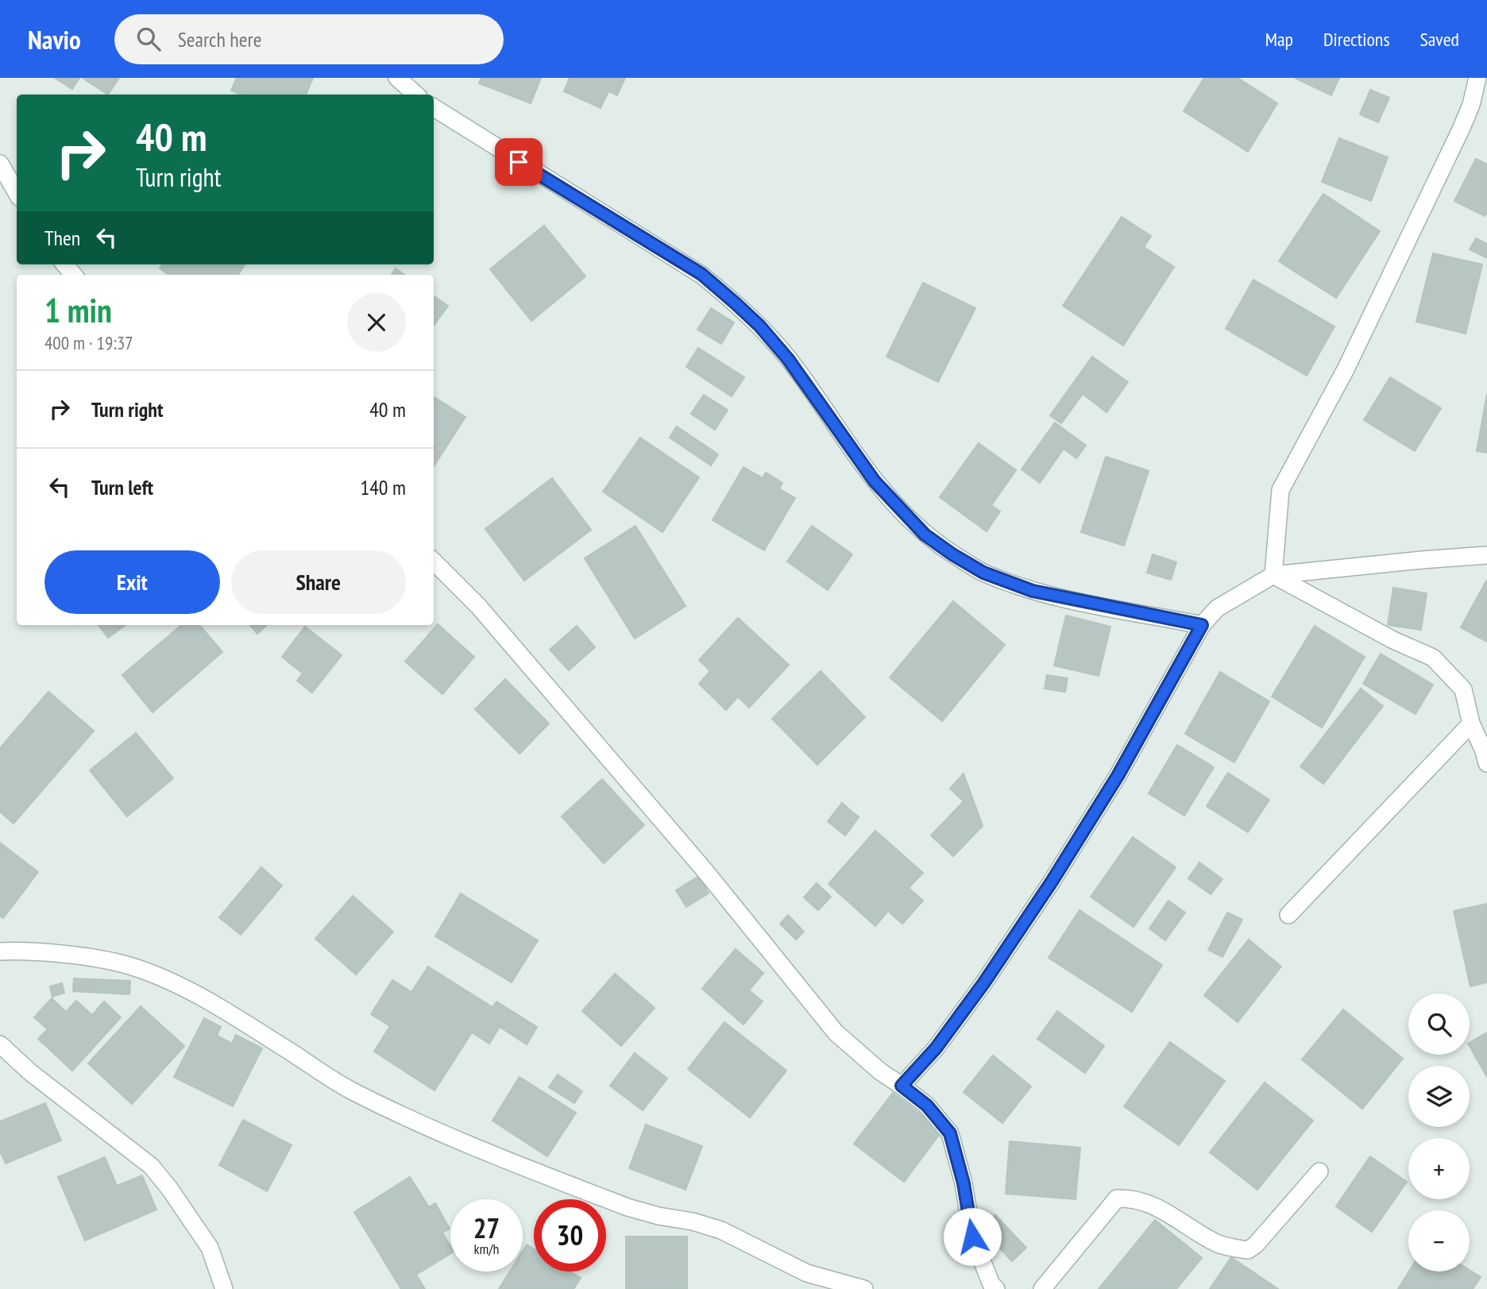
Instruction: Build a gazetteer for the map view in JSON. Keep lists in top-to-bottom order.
{
  "page": {
    "header": "Navio",
    "search": "Search here",
    "nav": ["Map", "Directions", "Saved"],
    "turn": ["40 m", "Turn right"],
    "then": "Then",
    "heading": ["1 min", "400 m · 19:37"],
    "list": [
      {
        "name": "Turn right",
        "value": "40 m"
      },
      {
        "name": "Turn left",
        "value": "140 m"
      }
    ],
    "buttons": ["Exit", "Share"],
    "map_buttons": ["+", "−"],
    "speed": "27 km/h",
    "limit": "30"
  }
}
